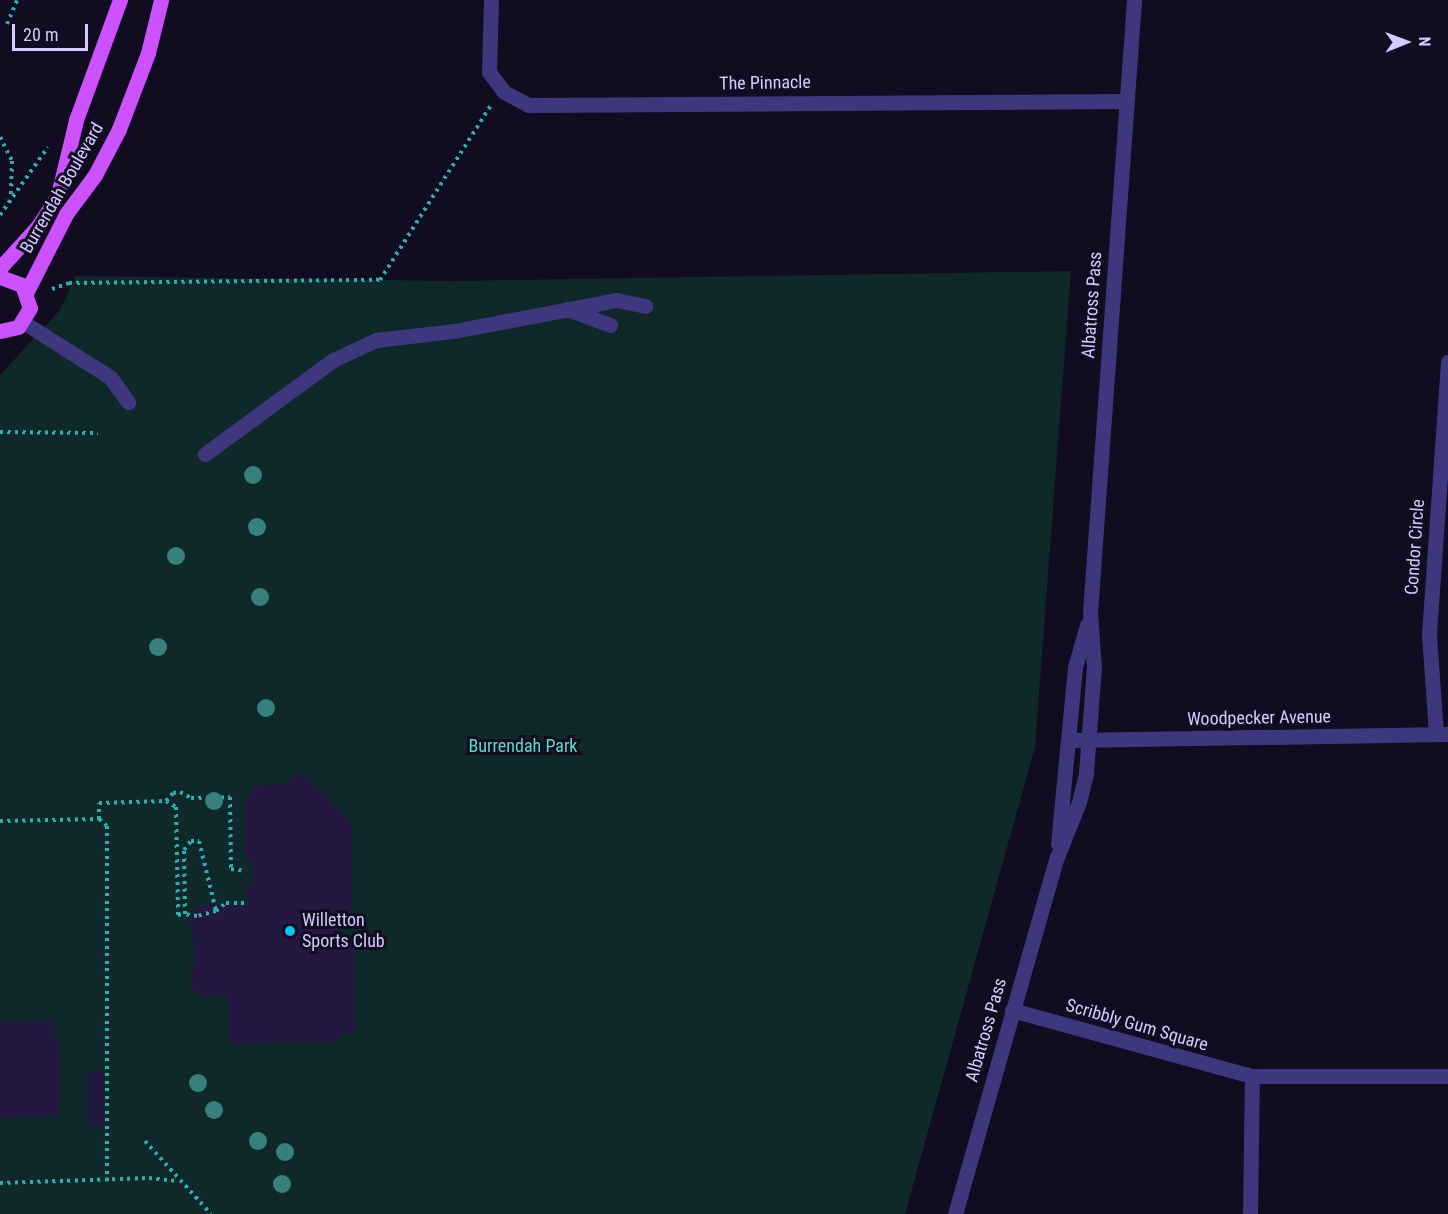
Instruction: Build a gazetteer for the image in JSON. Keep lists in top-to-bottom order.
{
  "streets": {
    "main road": ["Burrendah Boulevard"],
    "street": [
      "The Pinnacle",
      "Albatross Pass",
      "Condor Circle",
      "Woodpecker Avenue",
      "Scribbly Gum Square"
    ]
  },
  "crossings": [
    ["The Pinnacle", "Albatross Pass"],
    ["Albatross Pass", "Woodpecker Avenue"],
    ["Albatross Pass", "Scribbly Gum Square"],
    ["Condor Circle", "Woodpecker Avenue"]
  ],
  "parks": ["Burrendah Park"],
  "places": ["Willetton Sports Club"],
  "scale_bar": "20 m",
  "north": "right"
}
